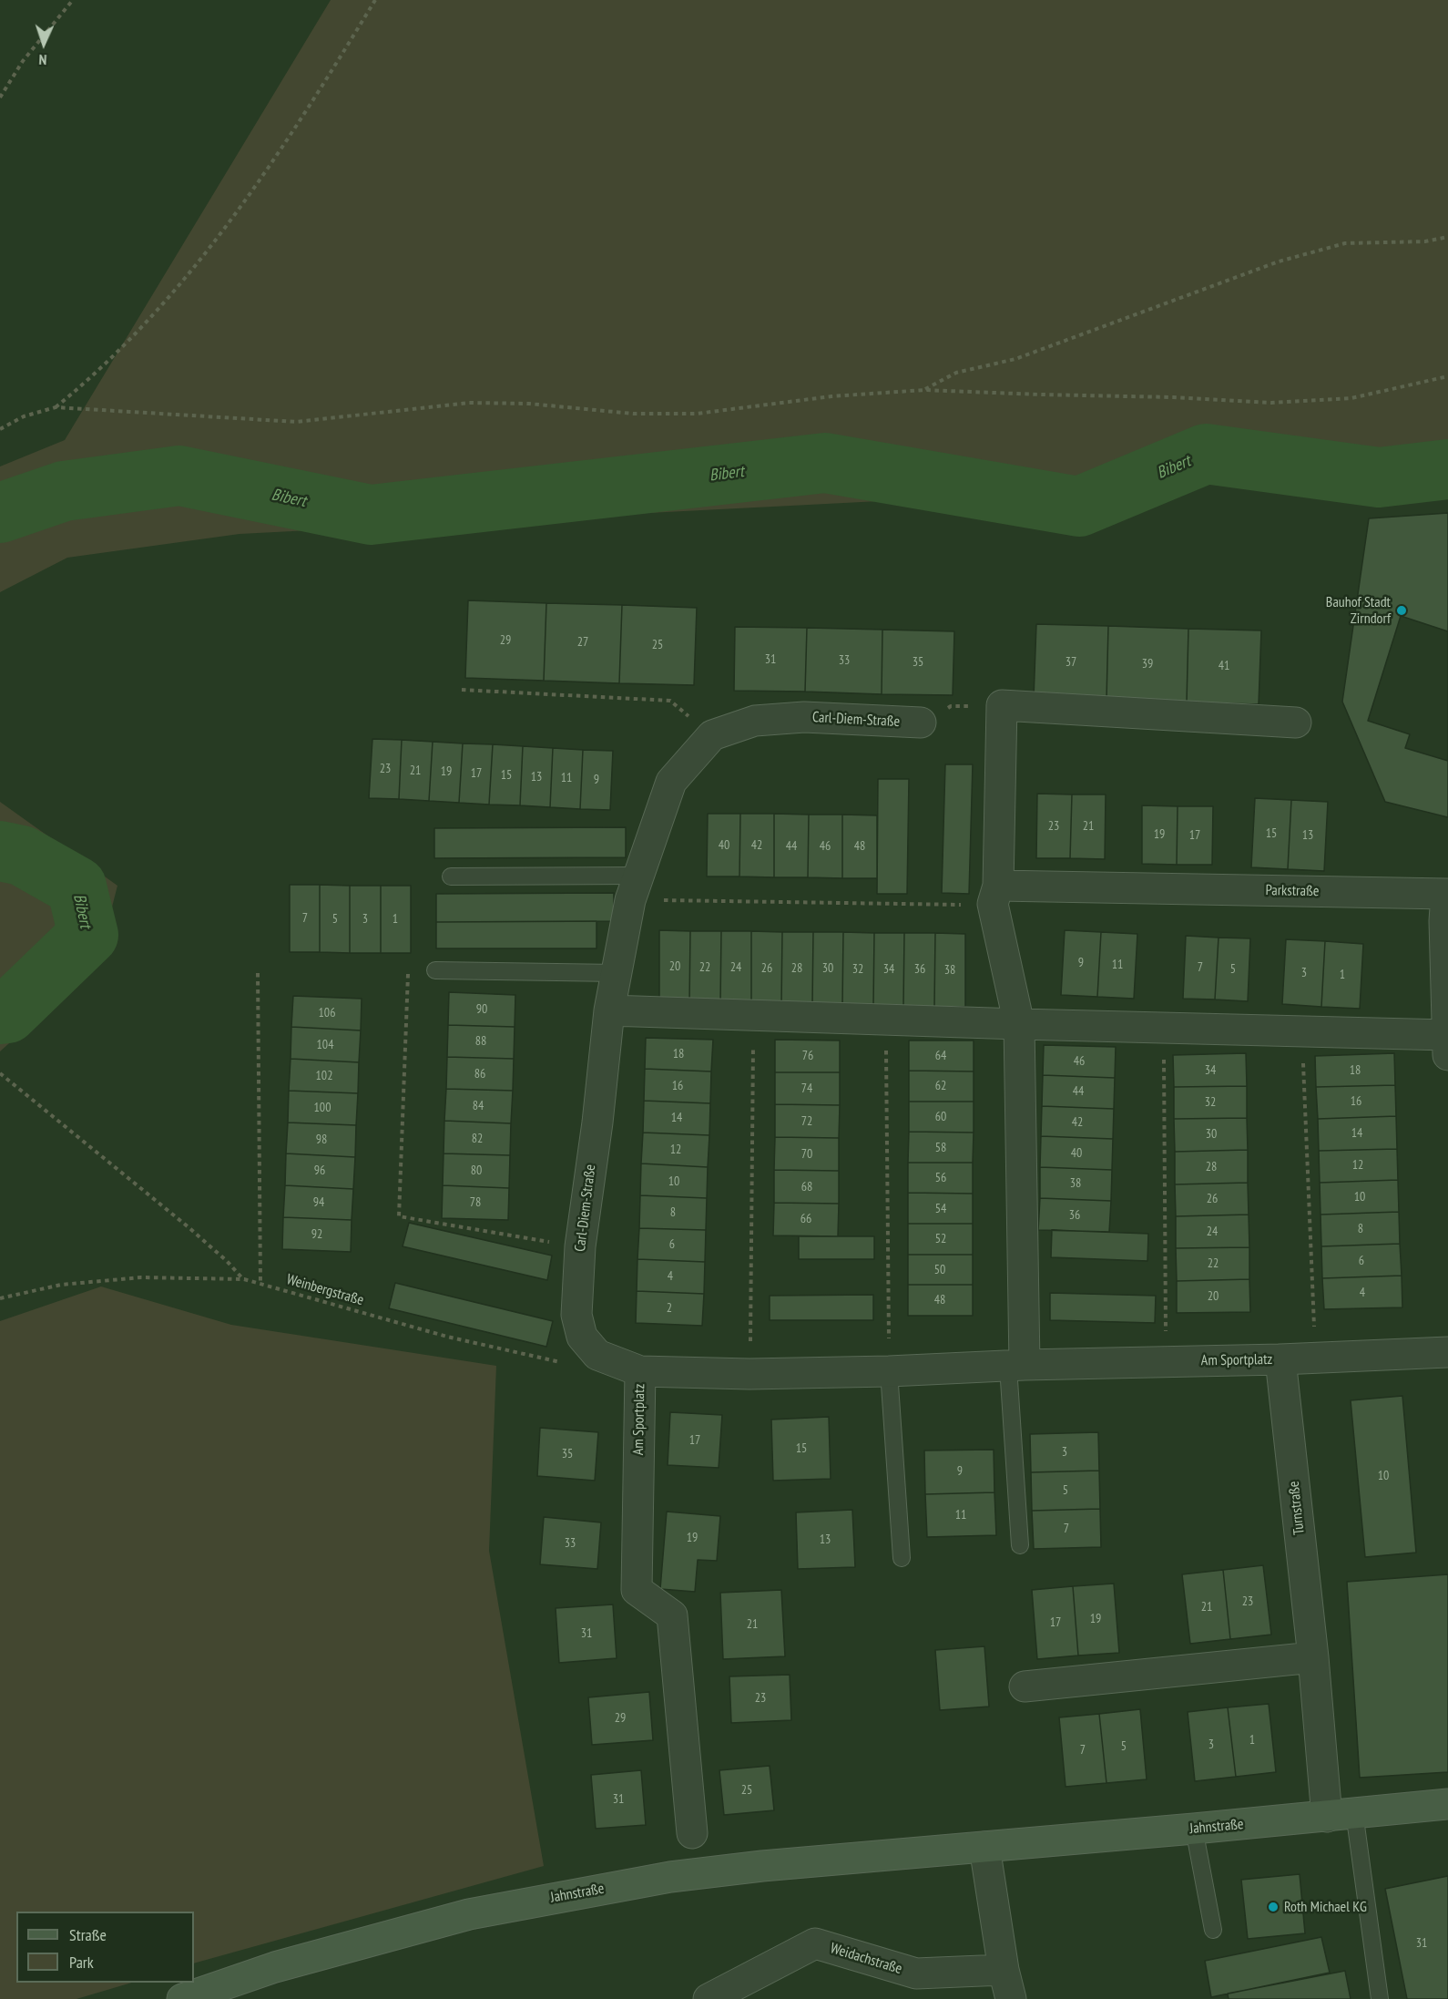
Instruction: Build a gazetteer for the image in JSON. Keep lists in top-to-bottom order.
{
  "streets": {
    "main road": ["Jahnstraße"],
    "street": [
      "Carl-Diem-Straße",
      "Parkstraße",
      "Am Sportplatz",
      "Turnstraße",
      "Weidachstraße"
    ],
    "path": ["Weinbergstraße"]
  },
  "crossings": [
    ["Carl-Diem-Straße", "Am Sportplatz"],
    ["Am Sportplatz", "Turnstraße"],
    ["Turnstraße", "Jahnstraße"]
  ],
  "water": ["Bibert"],
  "places": ["Bauhof Stadt Zirndorf", "Roth Michael KG"],
  "house_numbers": [
    "29",
    "27",
    "25",
    "31",
    "33",
    "35",
    "37",
    "39",
    "41",
    "23",
    "21",
    "19",
    "17",
    "15",
    "13",
    "11",
    "9",
    "23",
    "21",
    "15",
    "19",
    "17",
    "13",
    "40",
    "42",
    "44",
    "46",
    "48",
    "7",
    "5",
    "3",
    "1",
    "9",
    "11",
    "20",
    "22",
    "24",
    "7",
    "26",
    "28",
    "30",
    "32",
    "34",
    "36",
    "5",
    "38",
    "3",
    "1",
    "90",
    "106",
    "88",
    "104",
    "18",
    "76",
    "64",
    "46",
    "34",
    "18",
    "86",
    "102",
    "16",
    "62",
    "74",
    "44",
    "16",
    "32",
    "84",
    "100",
    "60",
    "14",
    "72",
    "42",
    "14",
    "30",
    "82",
    "98",
    "58",
    "12",
    "40",
    "70",
    "12",
    "28",
    "96",
    "80",
    "56",
    "10",
    "38",
    "68",
    "10",
    "26",
    "94",
    "78",
    "54",
    "8",
    "36",
    "66",
    "8",
    "24",
    "92",
    "52",
    "6",
    "6",
    "22",
    "50",
    "4",
    "4",
    "20",
    "48",
    "2",
    "17",
    "15",
    "3",
    "35",
    "9",
    "10",
    "5",
    "11",
    "7",
    "19",
    "13",
    "33",
    "23",
    "21",
    "19",
    "17",
    "21",
    "31",
    "23",
    "29",
    "1",
    "3",
    "5",
    "7",
    "25",
    "31",
    "31"
  ],
  "legend": ["Straße", "Park"],
  "north": "bottom"
}
